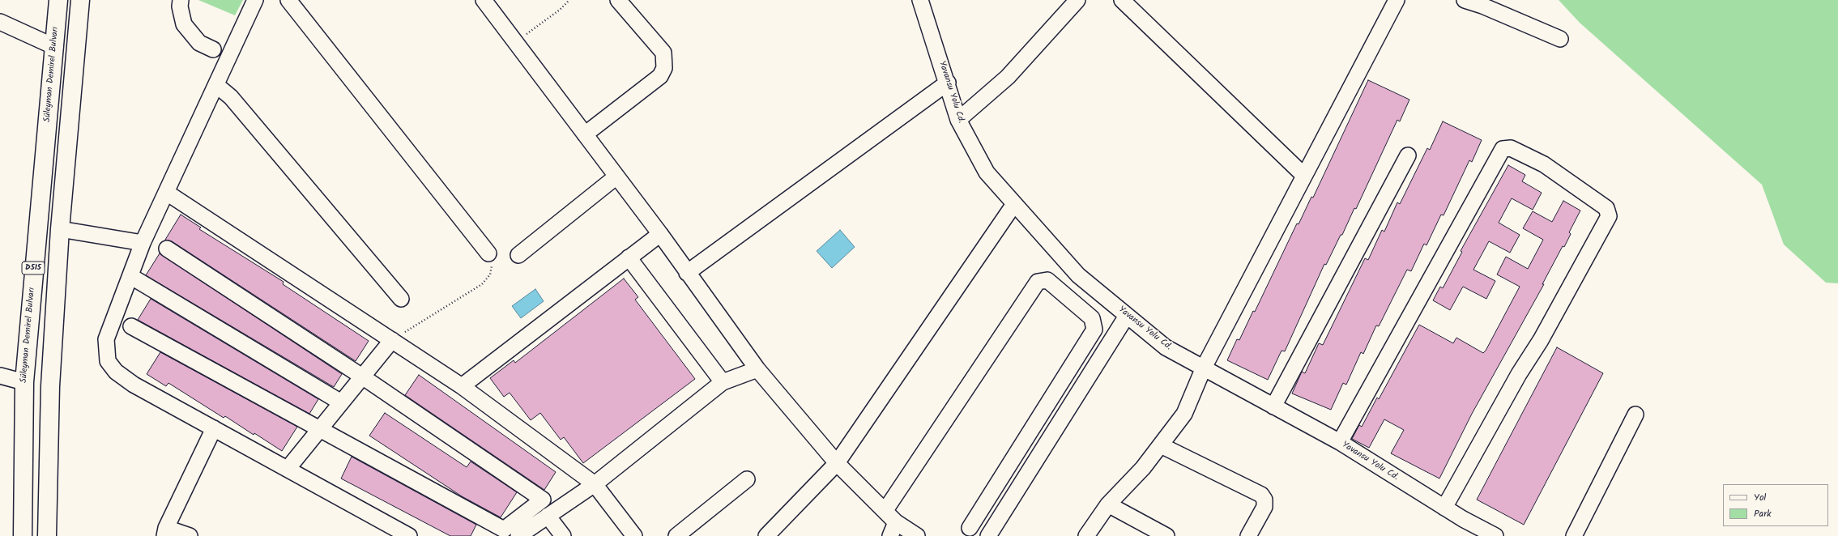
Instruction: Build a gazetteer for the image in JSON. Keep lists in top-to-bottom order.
{
  "streets": {
    "highway": ["Süleyman Demirel Bulvarı", "D515"],
    "street": ["Yavansu Yolu Cd."]
  },
  "legend": ["Yol", "Park"]
}
